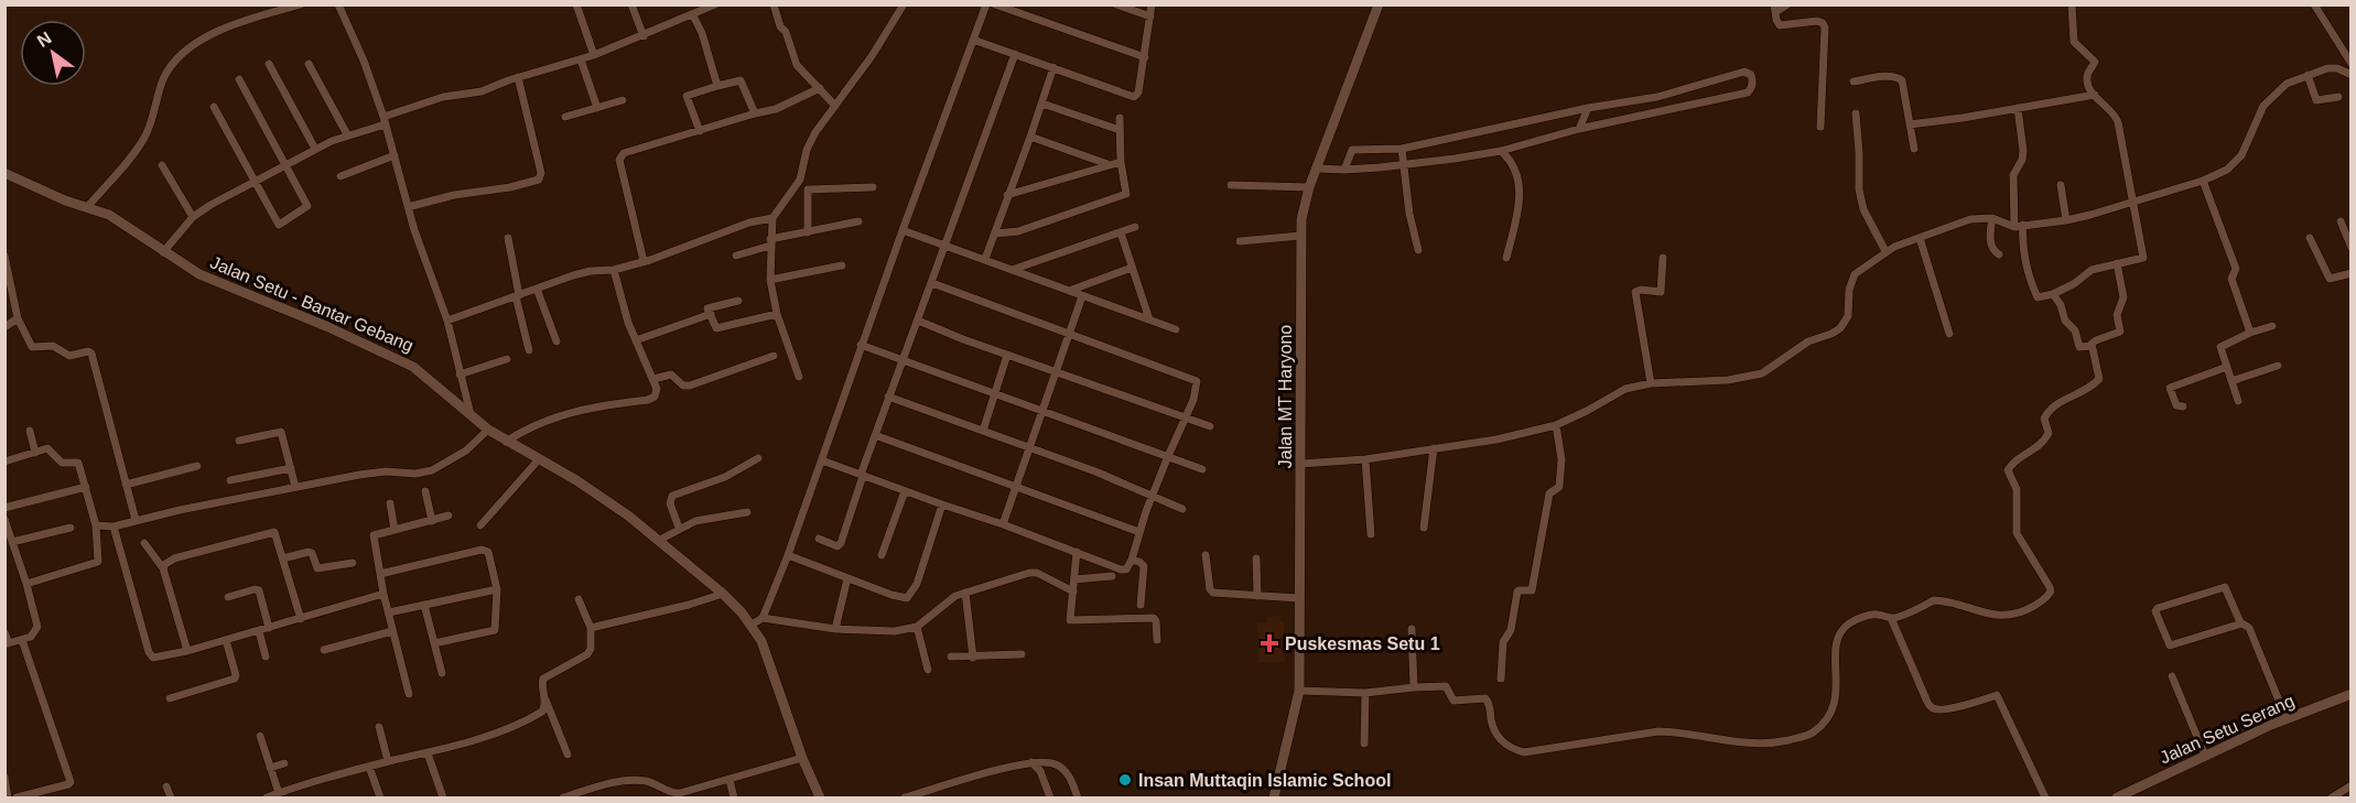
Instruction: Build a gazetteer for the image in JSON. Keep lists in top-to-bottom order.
{
  "streets": {
    "main road": ["Jalan Setu - Bantar Gebang", "Jalan MT Haryono", "Jalan Setu Serang"]
  },
  "places": {
    "health": ["Puskesmas Setu 1"],
    "other": ["Insan Muttaqin Islamic School"]
  },
  "north": "top left"
}
